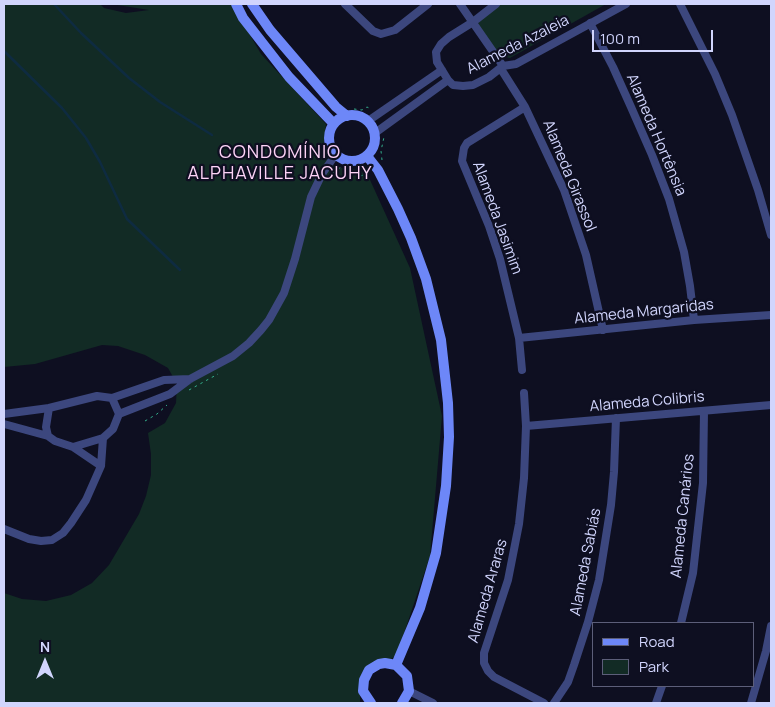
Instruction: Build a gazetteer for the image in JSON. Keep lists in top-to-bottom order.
{
  "streets": {
    "street": [
      "Alameda Azaleia",
      "Alameda Hortênsia",
      "Alameda Girassol",
      "Alameda Jasimim",
      "Alameda Margaridas",
      "Alameda Colibris",
      "Alameda Canários",
      "Alameda Sabiás",
      "Alameda Araras"
    ]
  },
  "crossings": [
    ["Alameda Azaleia", "Alameda Hortênsia"],
    ["Alameda Azaleia", "Alameda Girassol"],
    ["Alameda Hortênsia", "Alameda Margaridas"],
    ["Alameda Girassol", "Alameda Jasimim"],
    ["Alameda Girassol", "Alameda Margaridas"],
    ["Alameda Jasimim", "Alameda Margaridas"],
    ["Alameda Colibris", "Alameda Canários"],
    ["Alameda Colibris", "Alameda Sabiás"],
    ["Alameda Colibris", "Alameda Araras"]
  ],
  "districts": ["CONDOMÍNIO ALPHAVILLE JACUHY"],
  "legend": ["Road", "Park"],
  "scale_bar": "100 m",
  "north": "top"
}
